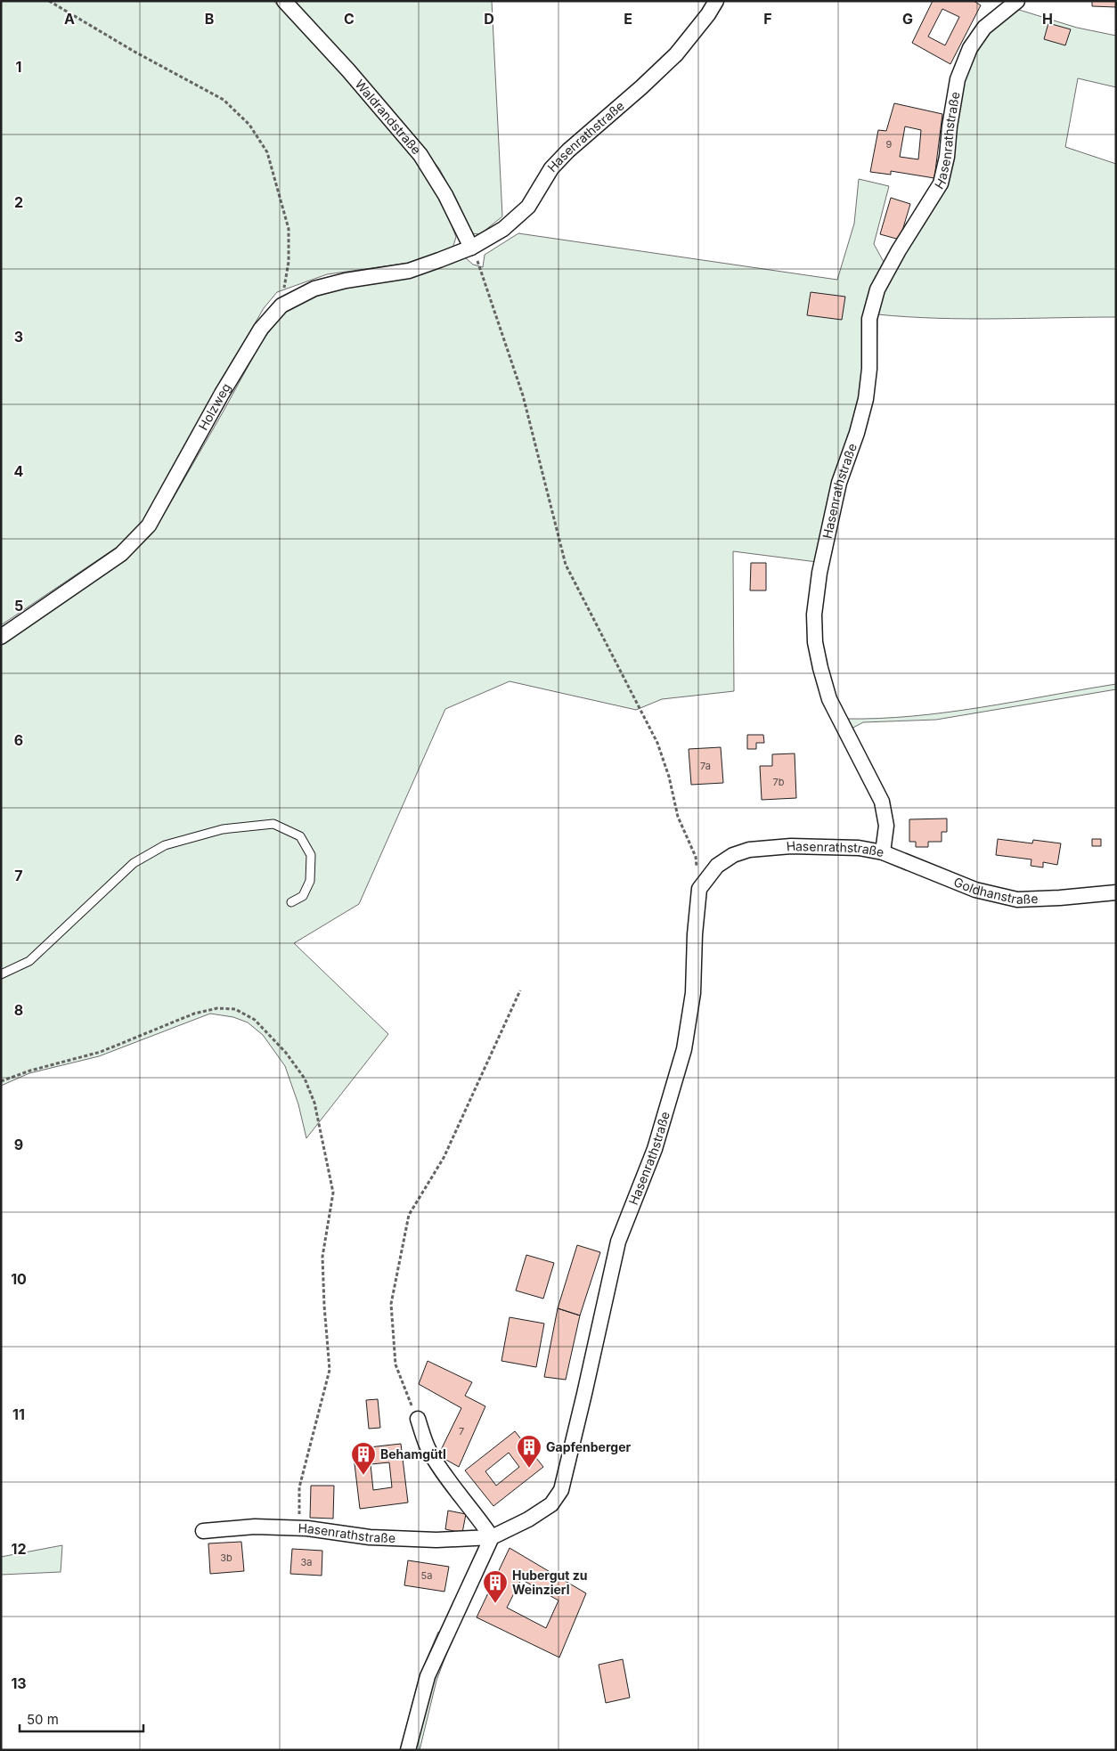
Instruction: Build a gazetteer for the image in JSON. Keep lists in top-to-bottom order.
{
  "streets": {
    "street": [
      "Waldrandstraße",
      "Hasenrathstraße",
      "Holzweg",
      "Goldhanstraße"
    ]
  },
  "crossings": [
    ["Waldrandstraße", "Hasenrathstraße"],
    ["Waldrandstraße", "Holzweg"],
    ["Hasenrathstraße", "Holzweg"],
    ["Hasenrathstraße", "Goldhanstraße"]
  ],
  "places": {
    "building": ["Gapfenberger", "Behamgütl", "Hubergut zu Weinzierl"]
  },
  "house_numbers": [
    "9",
    "7a",
    "7b",
    "7",
    "3b",
    "3a",
    "5a"
  ],
  "scale_bar": "50 m",
  "grid": {
    "columns": [
      "A",
      "B",
      "C",
      "D",
      "E",
      "F",
      "G",
      "H"
    ],
    "rows": [
      "1",
      "2",
      "3",
      "4",
      "5",
      "6",
      "7",
      "8",
      "9",
      "10",
      "11",
      "12",
      "13"
    ]
  }
}
